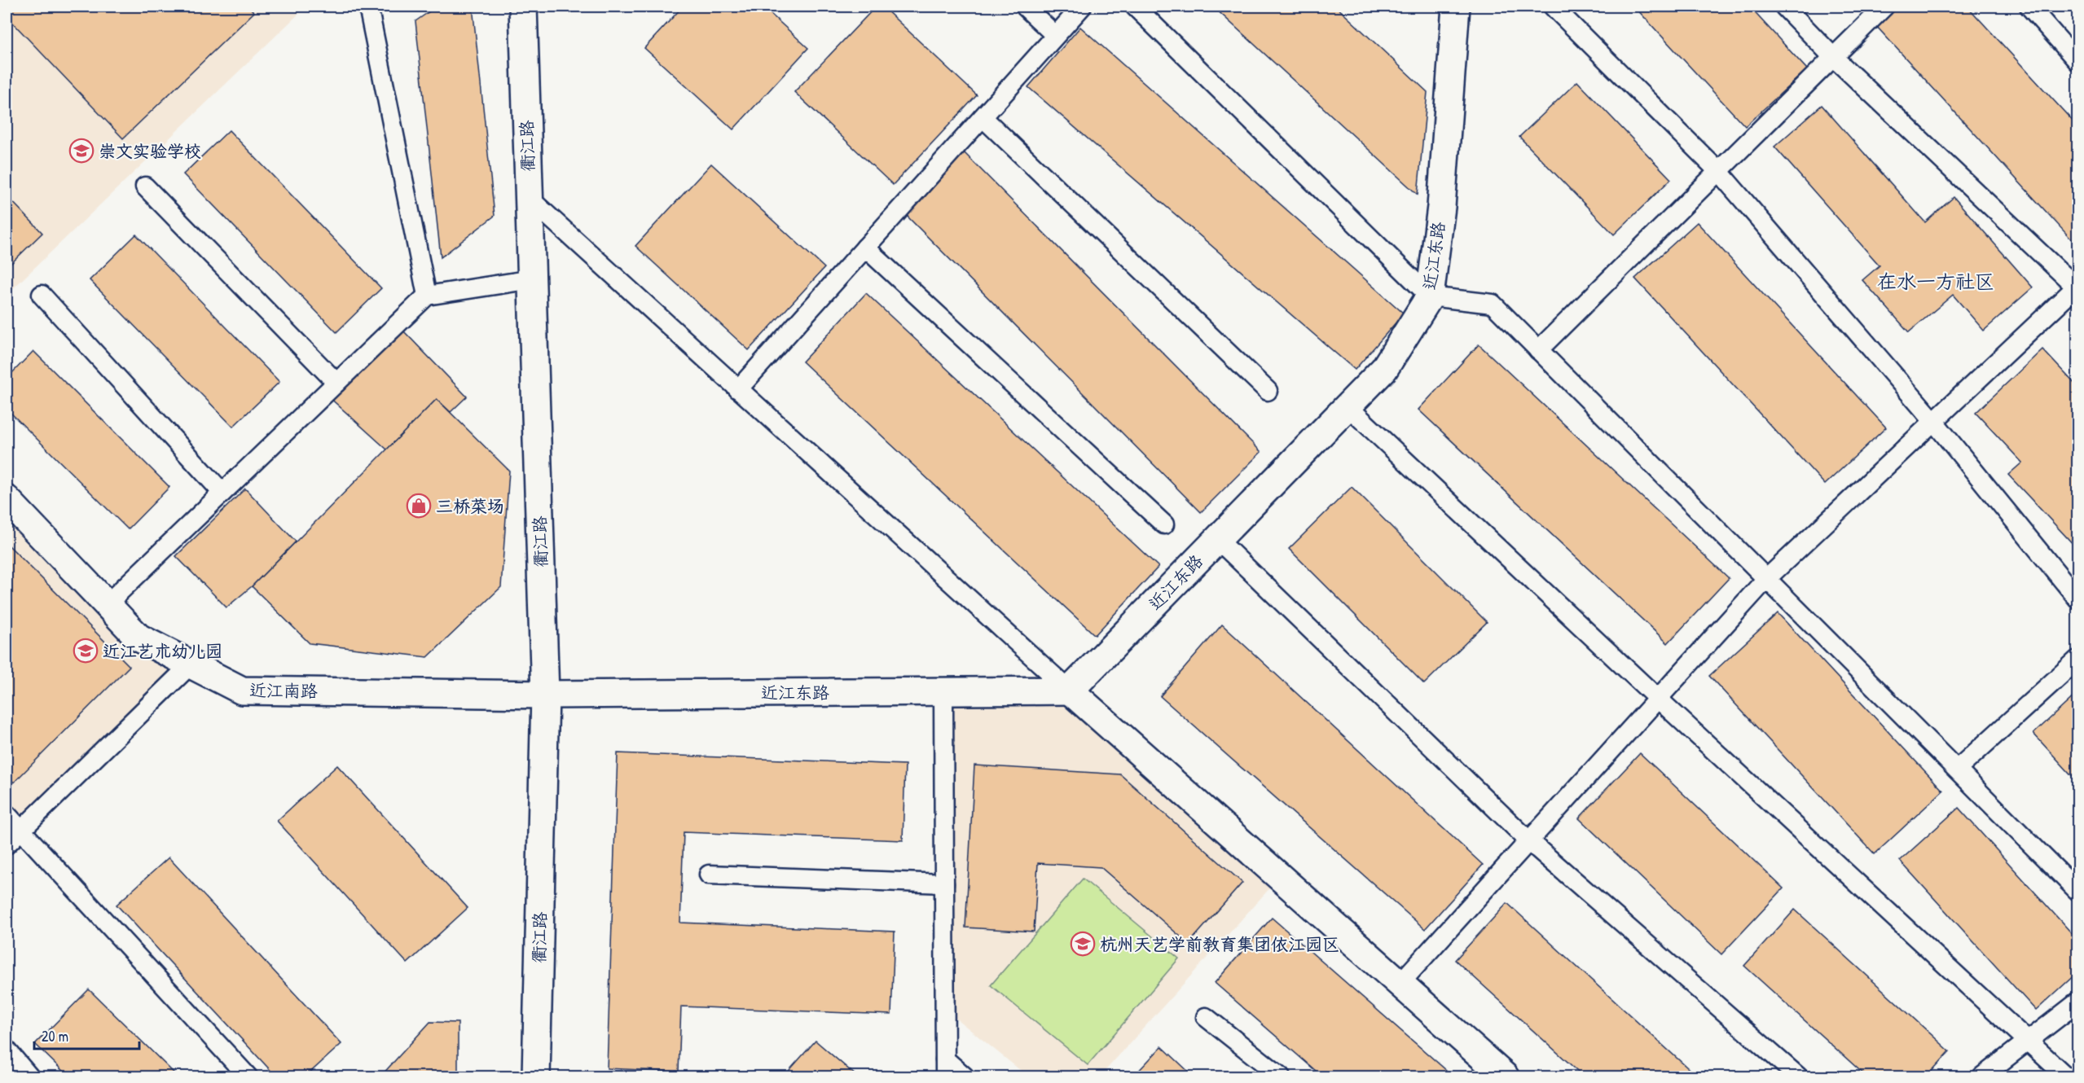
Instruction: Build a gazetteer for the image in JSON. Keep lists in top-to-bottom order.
{
  "streets": {
    "street": ["衢江路", "近江东路", "近江南路"]
  },
  "crossings": [
    ["衢江路", "近江东路"],
    ["衢江路", "近江南路"],
    ["近江东路", "近江南路"]
  ],
  "districts": ["在水一方社区"],
  "places": {
    "school or university": ["崇文实验学校", "近江艺术幼儿园", "杭州天艺学前教育集团依江园区"],
    "shop": ["三桥菜场"]
  },
  "scale_bar": "20 m"
}
